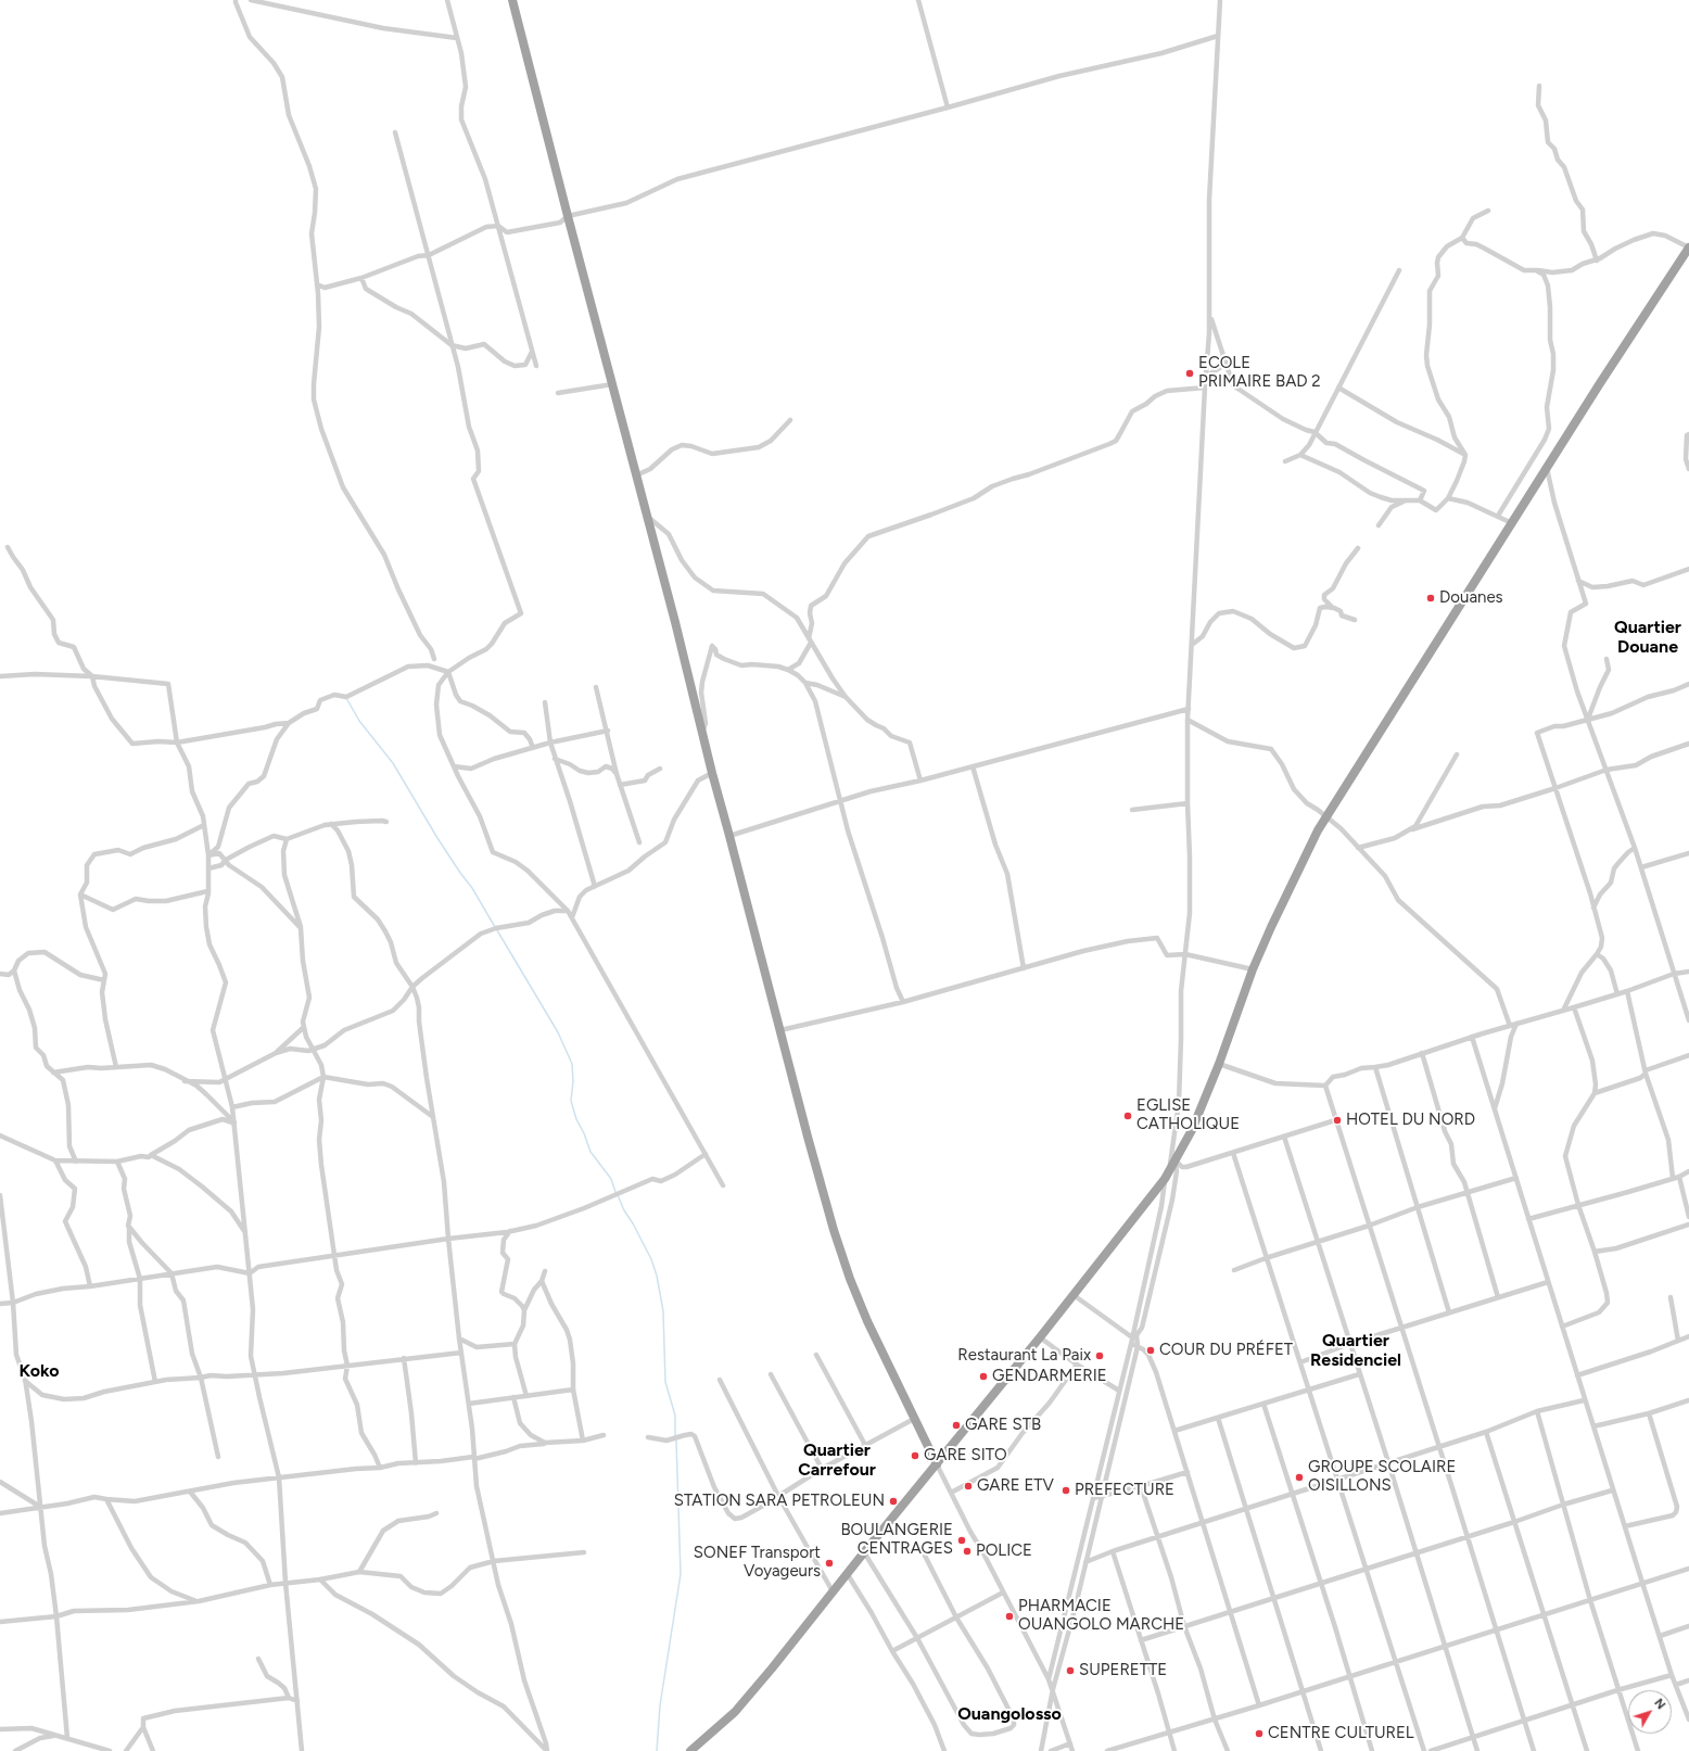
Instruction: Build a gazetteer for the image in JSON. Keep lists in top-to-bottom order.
{
  "districts": [
    "Quartier Douane",
    "Quartier Residenciel",
    "Koko",
    "Quartier Carrefour",
    "Ouangolosso"
  ],
  "places": [
    "ECOLE PRIMAIRE BAD 2",
    "Douanes",
    "EGLISE CATHOLIQUE",
    "HOTEL DU NORD",
    "COUR DU PRÉFET",
    "Restaurant La Paix",
    "GENDARMERIE",
    "GARE STB",
    "GARE SITO",
    "GROUPE SCOLAIRE OISILLONS",
    "GARE ETV",
    "PREFECTURE",
    "STATION SARA PETROLEUN",
    "BOULANGERIE CENTRAGES",
    "POLICE",
    "SONEF Transport Voyageurs",
    "PHARMACIE OUANGOLO MARCHE",
    "SUPERETTE",
    "CENTRE CULTUREL"
  ],
  "north": "top right"
}
